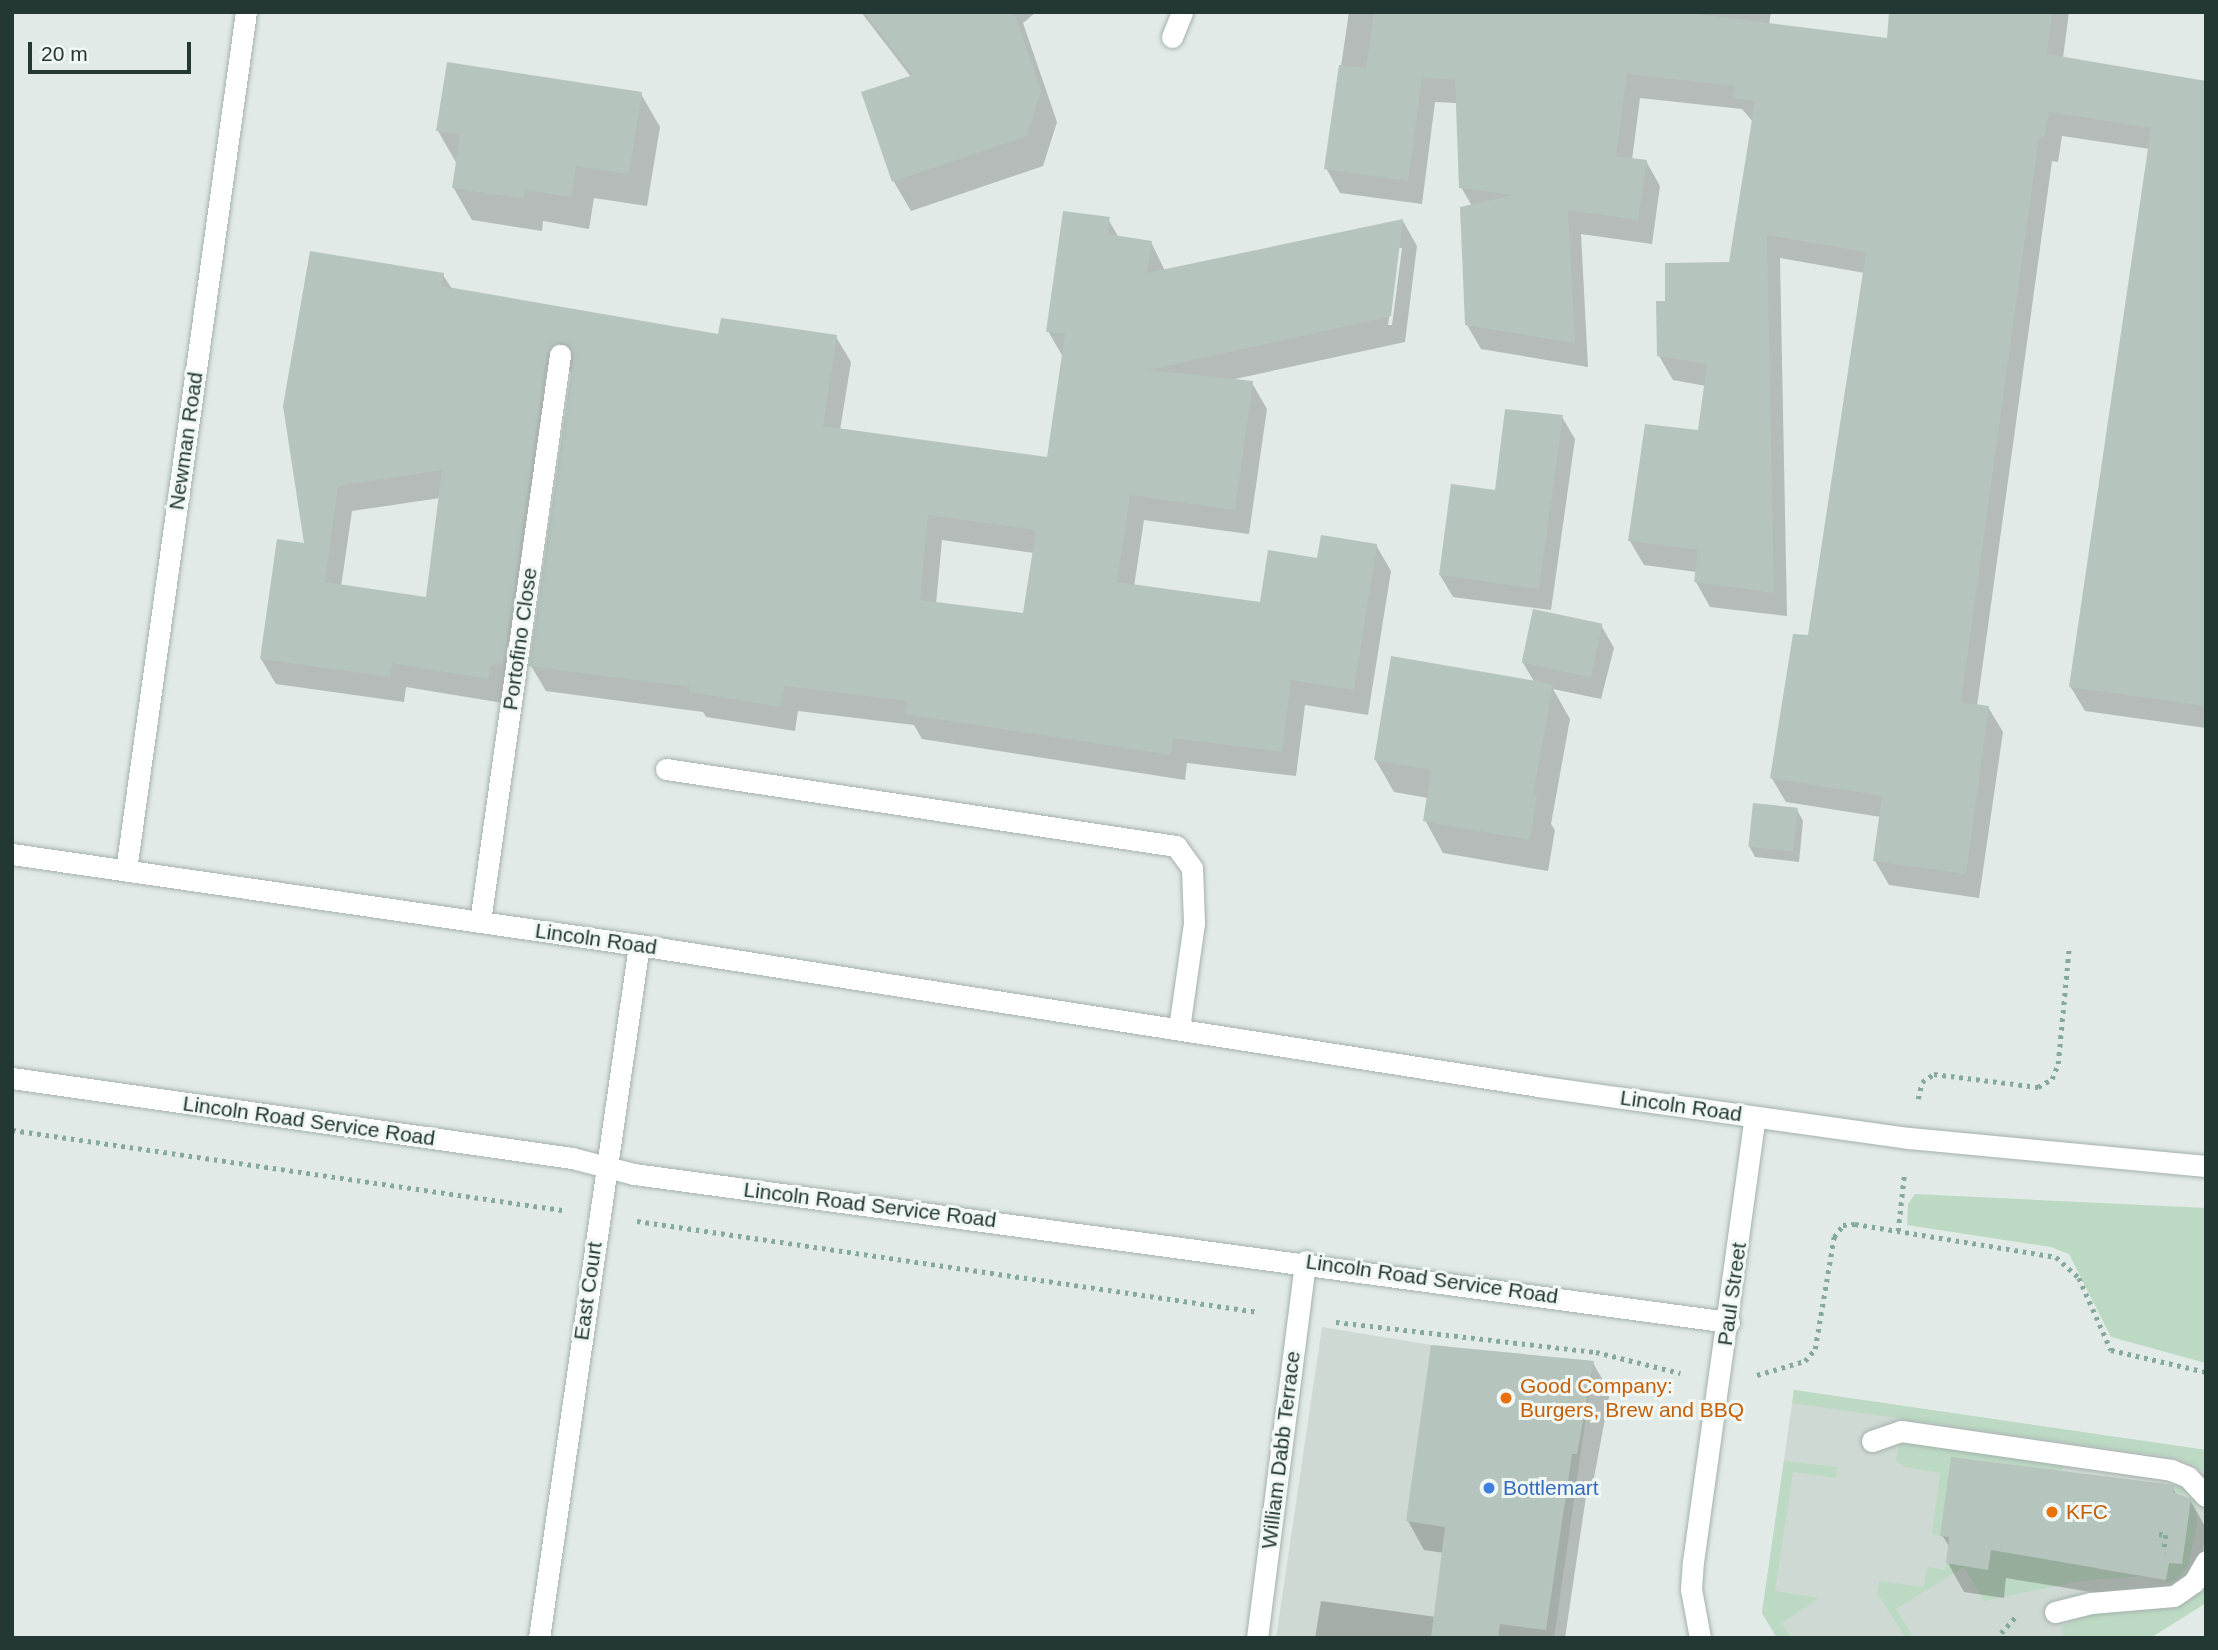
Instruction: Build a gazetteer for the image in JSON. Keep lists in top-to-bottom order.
{
  "streets": {
    "street": [
      "Newman Road",
      "Portofino Close",
      "Lincoln Road",
      "Lincoln Road Service Road",
      "East Court",
      "Paul Street",
      "William Dabb Terrace"
    ]
  },
  "crossings": [
    ["Newman Road", "Lincoln Road"],
    ["Portofino Close", "Lincoln Road"],
    ["Lincoln Road", "East Court"],
    ["Lincoln Road", "Paul Street"],
    ["Lincoln Road Service Road", "East Court"],
    ["Lincoln Road Service Road", "Paul Street"],
    ["Lincoln Road Service Road", "William Dabb Terrace"]
  ],
  "places": ["Good Company: Burgers, Brew and BBQ", "Bottlemart", "KFC"],
  "scale_bar": "20 m"
}
